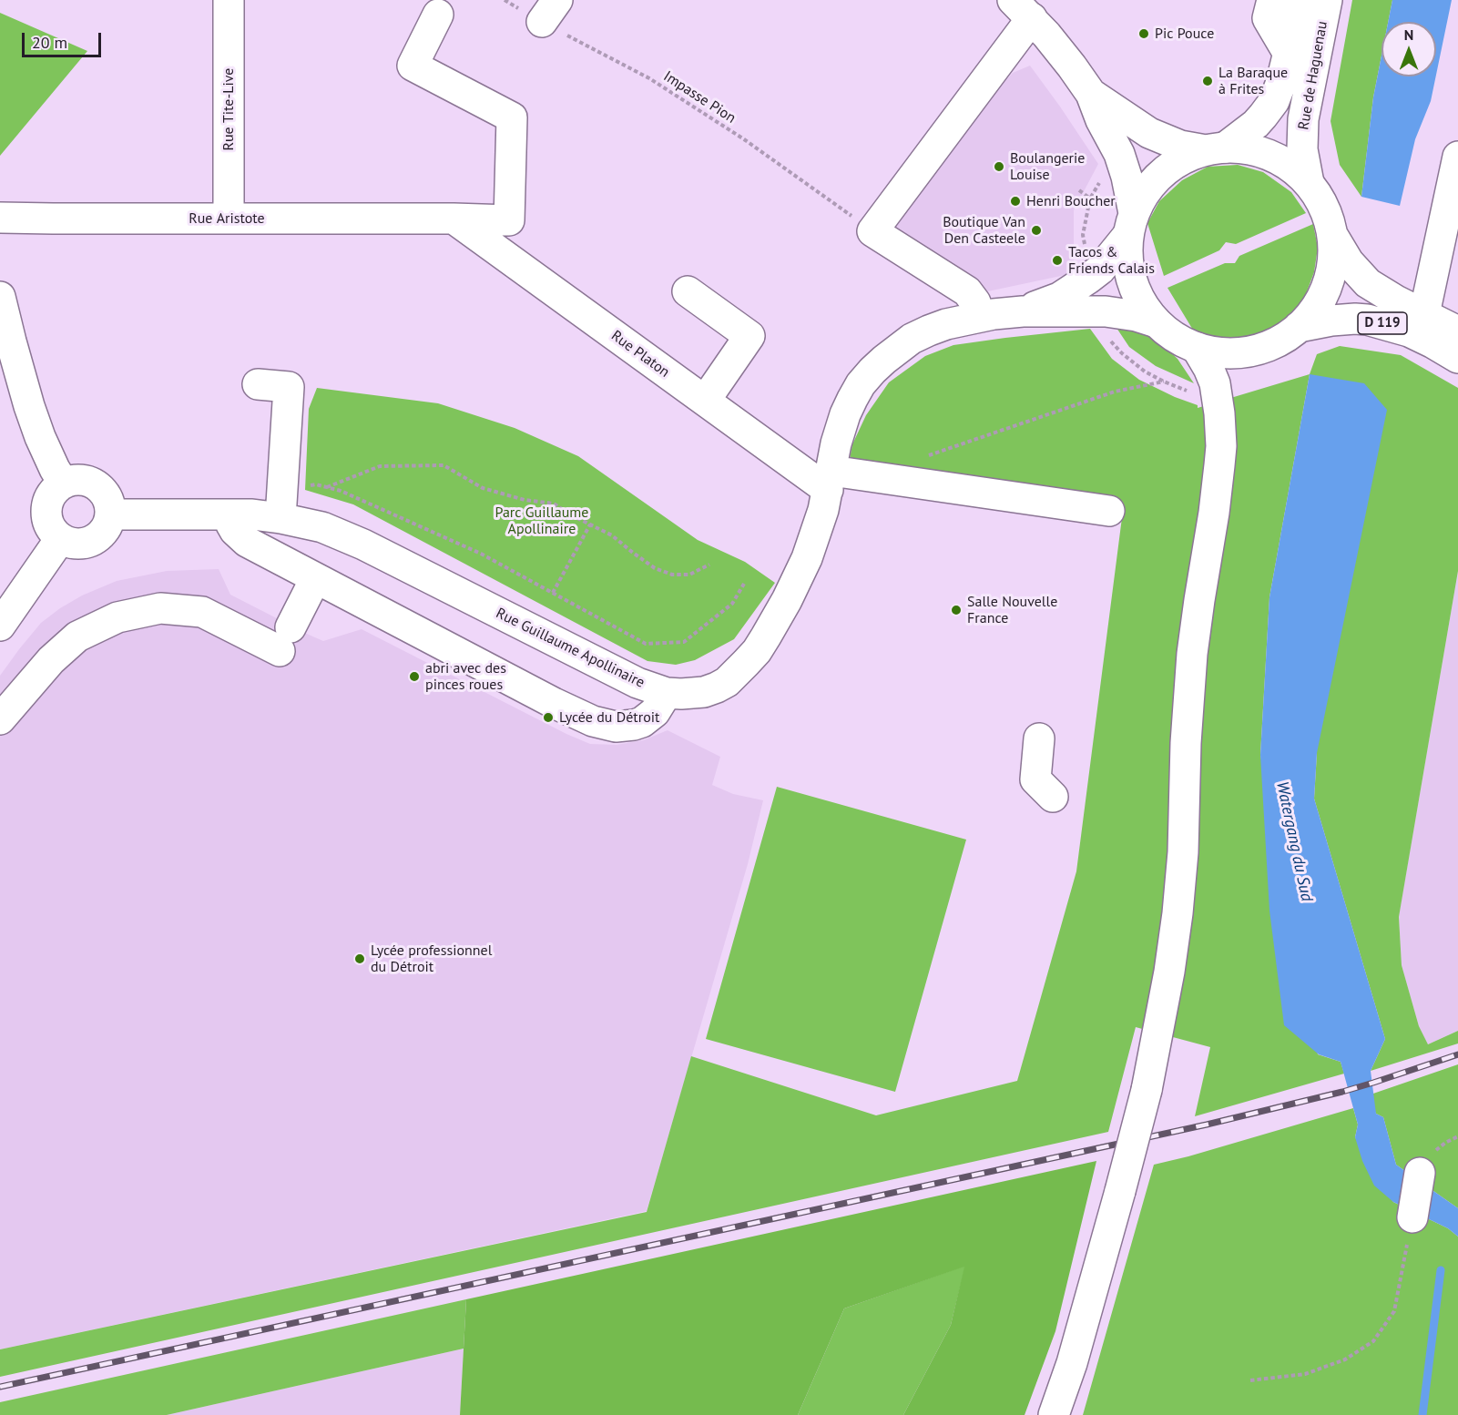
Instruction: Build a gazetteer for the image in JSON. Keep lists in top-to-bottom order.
{
  "streets": {
    "main road": [
      "Rue de Haguenau",
      "Rue Tite-Live",
      "Rue Aristote",
      "D 119",
      "Rue Platon",
      "Rue Guillaume Apollinaire"
    ],
    "path": ["Impasse Pion"]
  },
  "crossings": [
    ["Rue de Haguenau", "Rue Guillaume Apollinaire"],
    ["Rue Tite-Live", "Rue Aristote"],
    ["Rue Aristote", "Rue Platon"],
    ["Rue Platon", "Rue Guillaume Apollinaire"]
  ],
  "water": ["Watergang du Sud"],
  "parks": ["Parc Guillaume Apollinaire"],
  "places": [
    "Pic Pouce",
    "La Baraque à Frites",
    "Boulangerie Louise",
    "Henri Boucher",
    "Boutique Van Den Casteele",
    "Tacos & Friends Calais",
    "Salle Nouvelle France",
    "abri avec des pinces roues",
    "Lycée du Détroit",
    "Lycée professionnel du Détroit"
  ],
  "scale_bar": "20 m",
  "north": "top"
}
